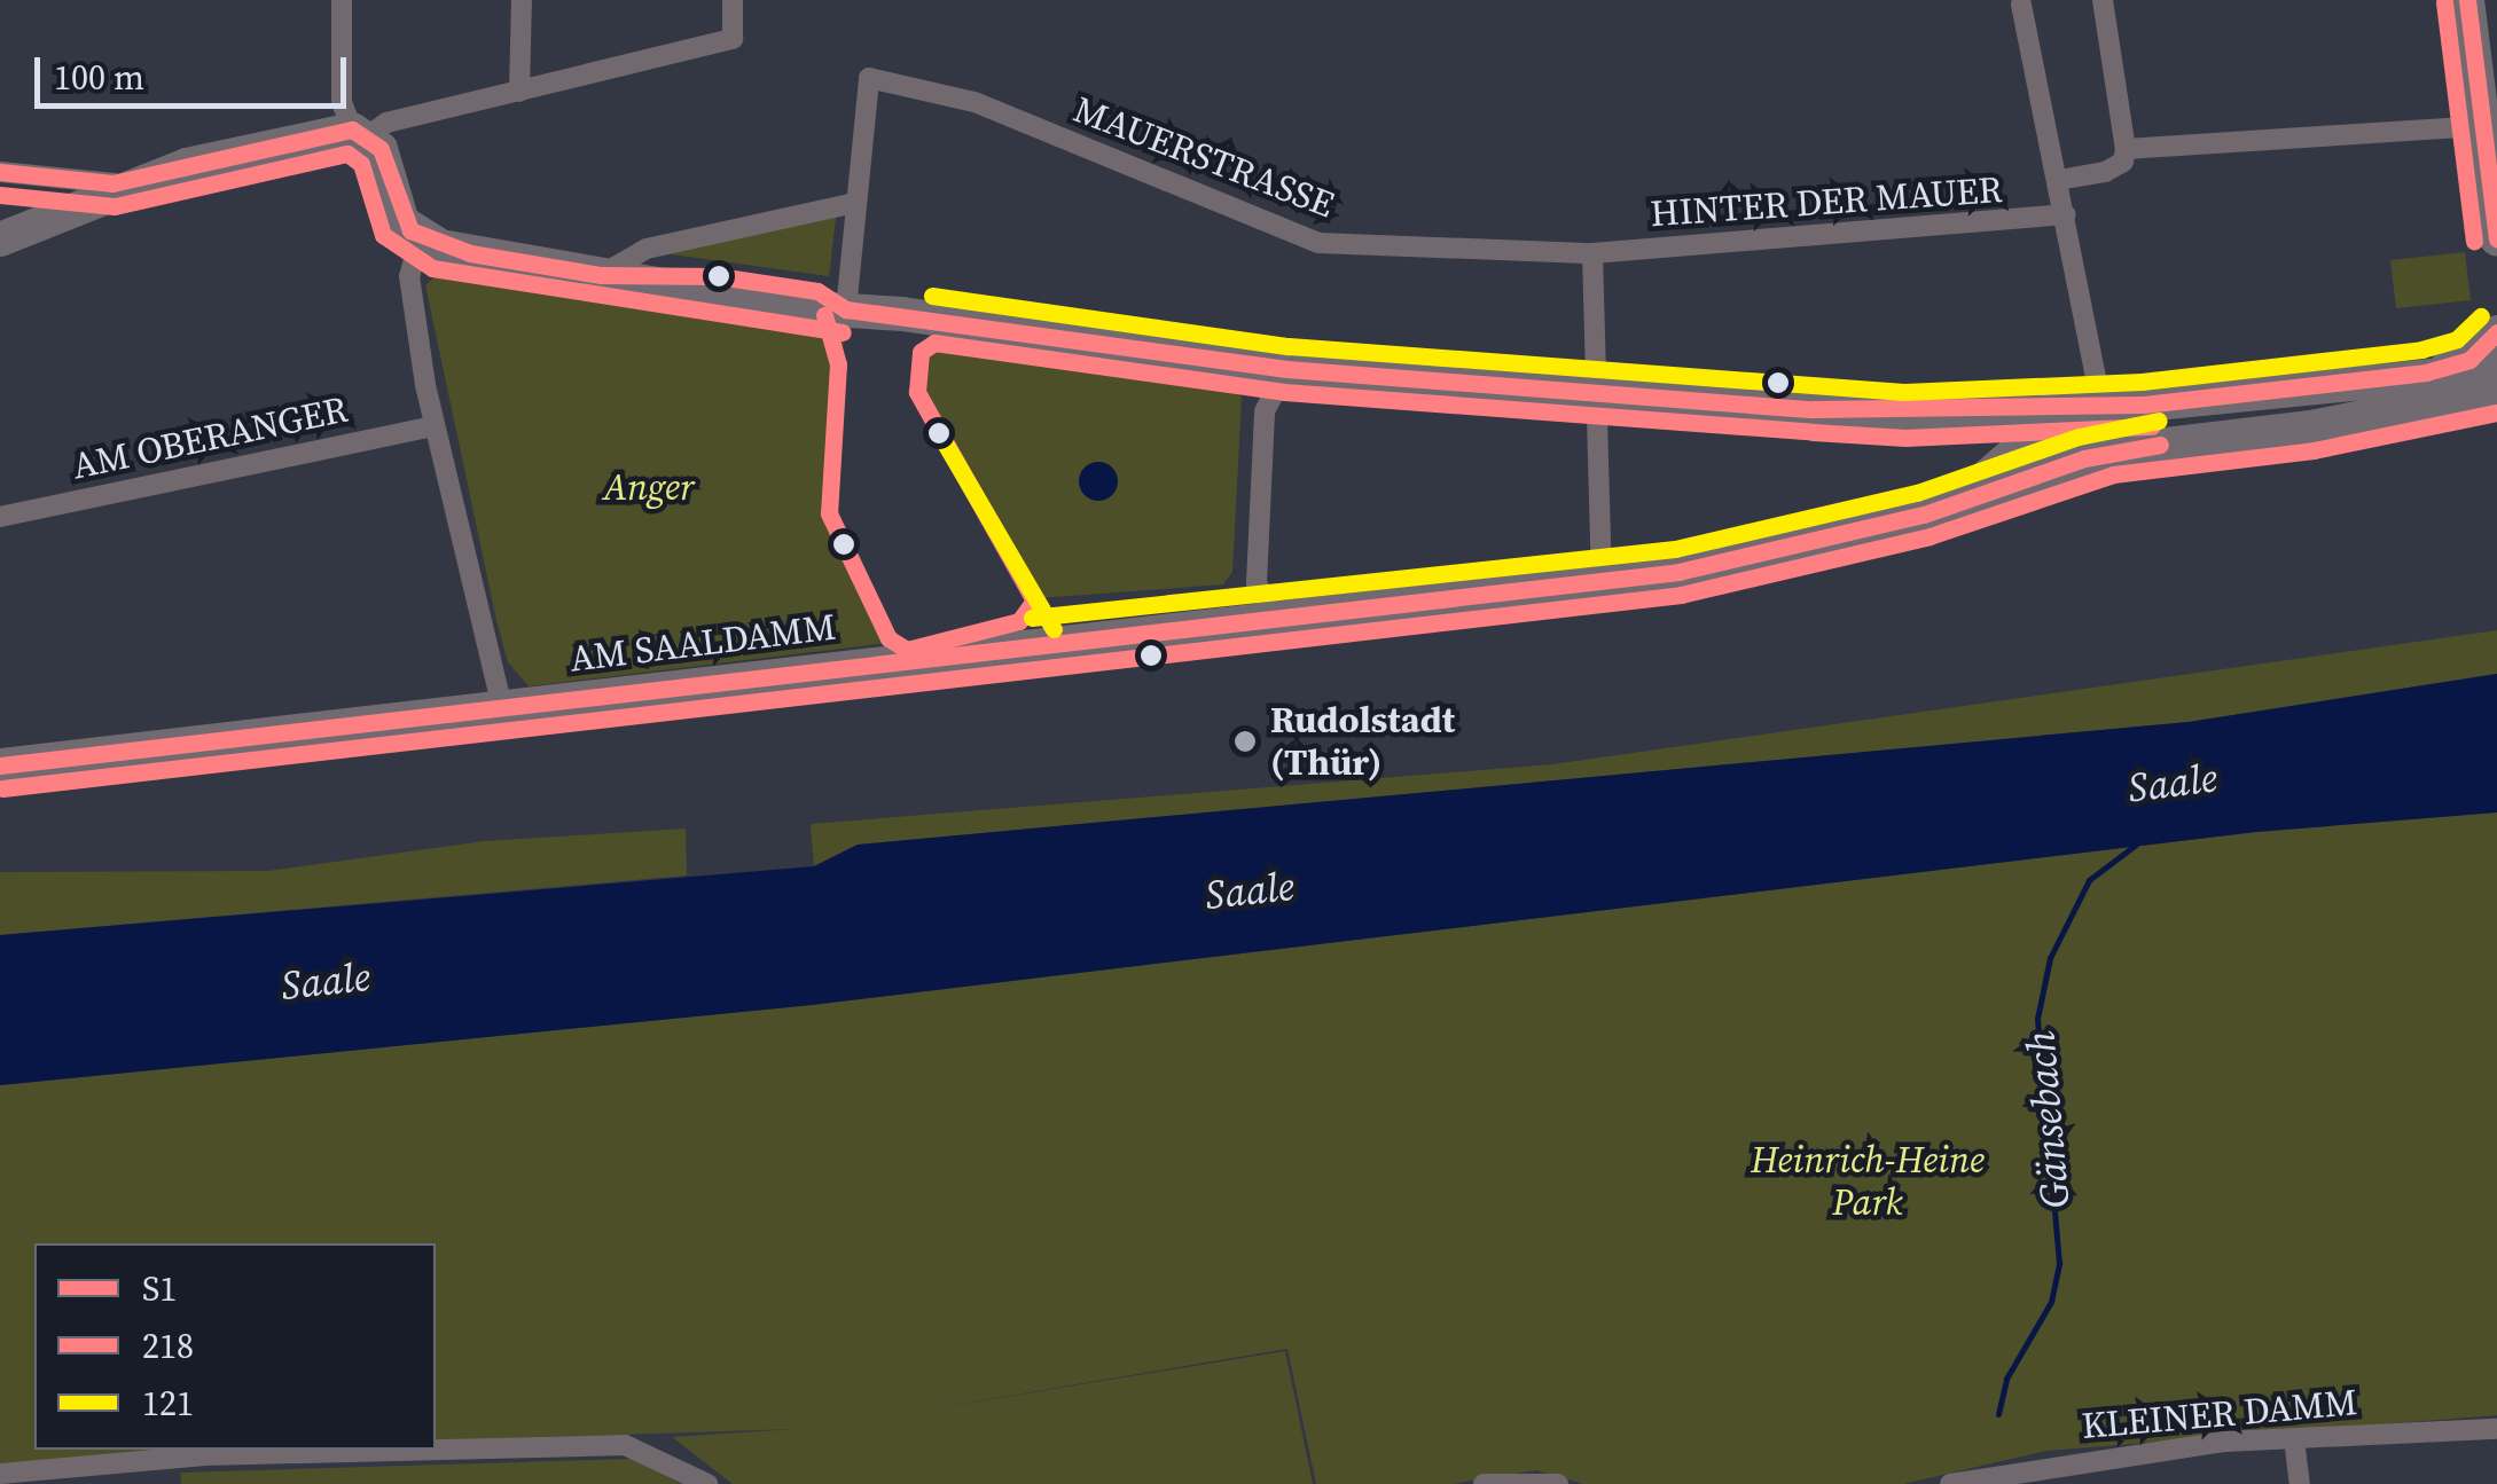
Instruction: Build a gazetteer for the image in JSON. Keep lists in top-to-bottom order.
{
  "streets": {
    "main road": ["AM SAALDAMM"],
    "street": [
      "MAUERSTRASSE",
      "HINTER DER MAUER",
      "AM OBERANGER",
      "KLEINER DAMM"
    ]
  },
  "crossings": [
    ["MAUERSTRASSE", "HINTER DER MAUER"]
  ],
  "water": ["Saale", "Gänsebach"],
  "parks": ["Anger", "Heinrich-Heine Park"],
  "places": ["Rudolstadt (Thür)"],
  "lines": ["transit line S1", "transit line 218", "transit line 121"],
  "legend": ["S1", "218", "121"],
  "scale_bar": "100 m"
}
